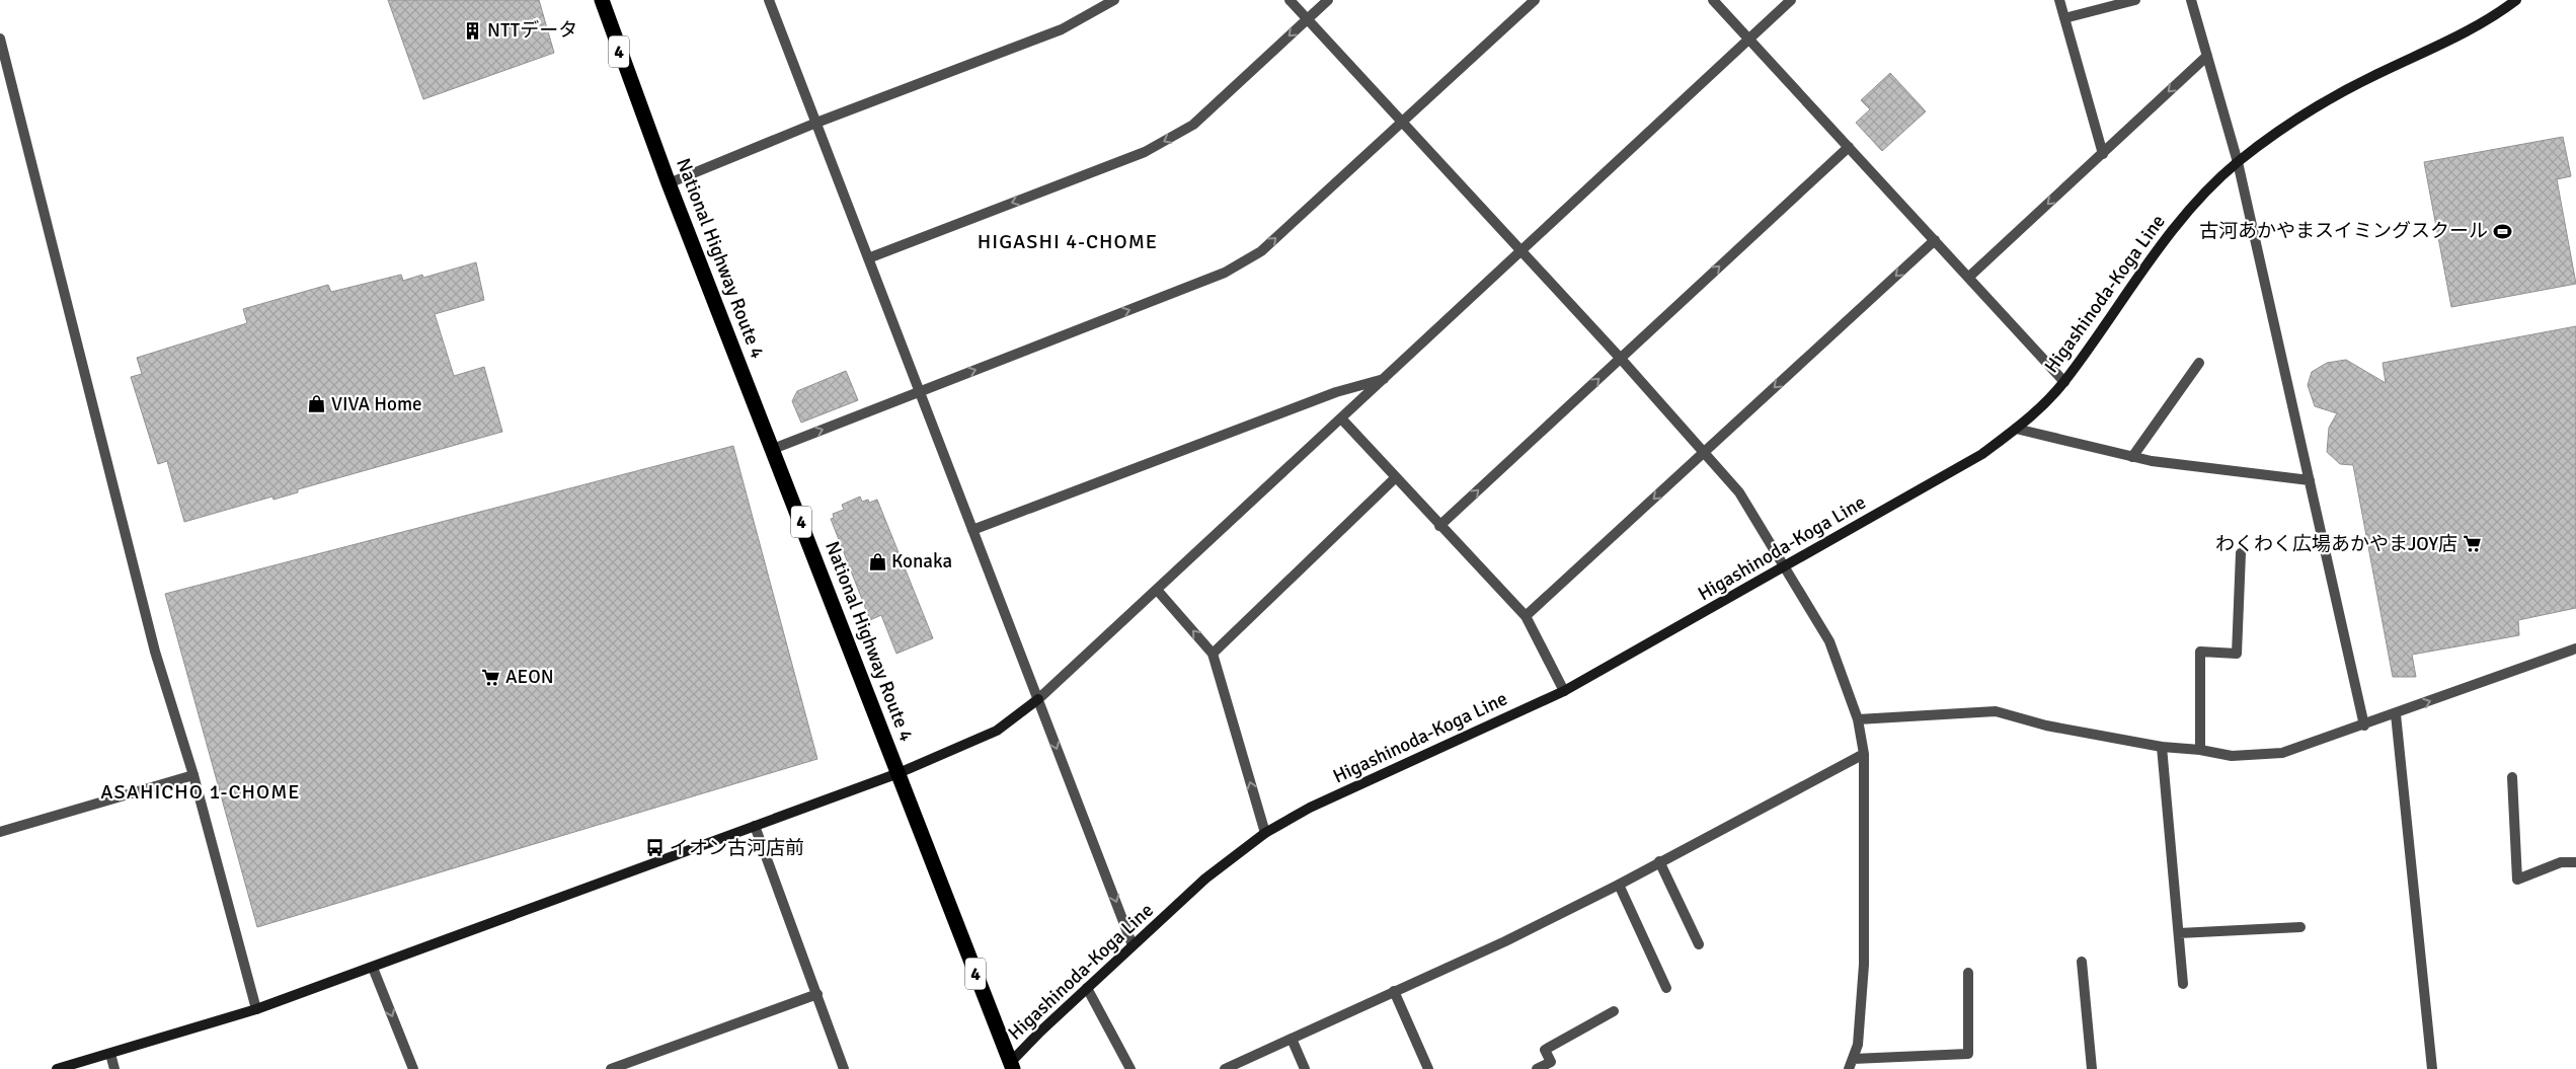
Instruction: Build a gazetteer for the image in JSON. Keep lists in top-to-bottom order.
{
  "streets": {
    "highway": ["4", "National Highway Route 4"],
    "main road": ["Higashinoda-Koga Line"]
  },
  "crossings": [
    ["National Highway Route 4", "Higashinoda-Koga Line"]
  ],
  "districts": ["HIGASHI 4-CHOME", "ASAHICHO 1-CHOME"],
  "places": {
    "building": ["NTTデータ"],
    "sports": ["古河あかやまスイミングスクール"],
    "shop": ["VIVA Home", "Konaka"],
    "supermarket": ["わくわく広場あかやまJOY店", "AEON"],
    "bus stop": ["イオン古河店前"]
  }
}
